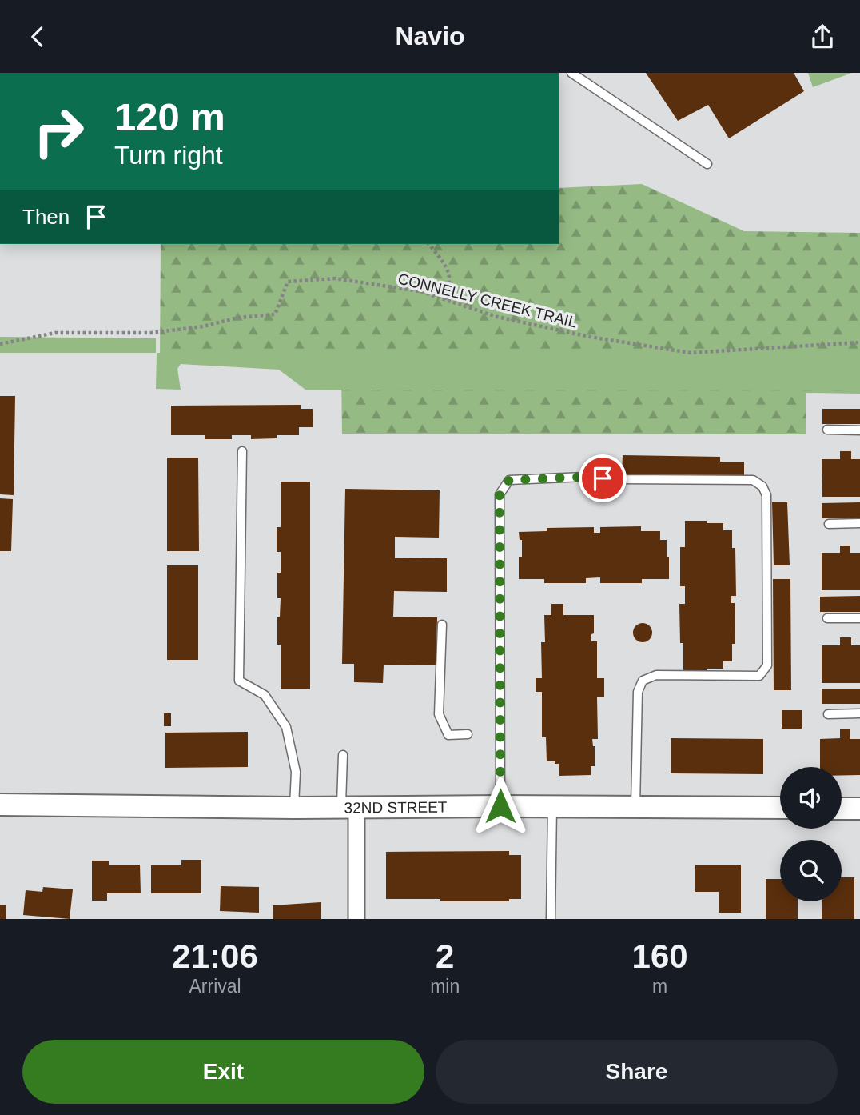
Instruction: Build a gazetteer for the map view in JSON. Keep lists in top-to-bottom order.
{
  "streets": {
    "street": ["32ND STREET"],
    "path": ["CONNELLY CREEK TRAIL"]
  },
  "page": {
    "header": "Navio",
    "turn": ["120 m", "Turn right"],
    "then": "Then",
    "eta": [
      "21:06",
      "Arrival",
      "2",
      "min",
      "160",
      "m"
    ],
    "buttons": ["Exit", "Share"]
  }
}
